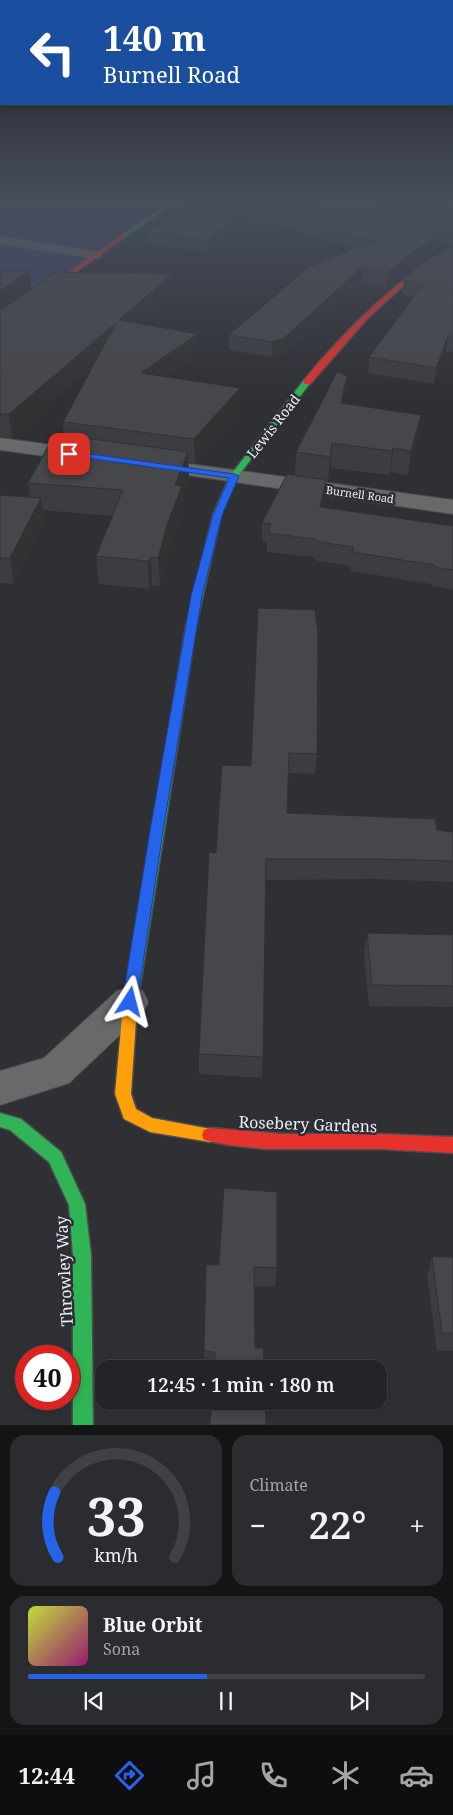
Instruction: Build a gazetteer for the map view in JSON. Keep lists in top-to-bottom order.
{
  "streets": {
    "street": [
      "Lewis Road",
      "Burnell Road",
      "Rosebery Gardens",
      "Throwley Way"
    ]
  },
  "crossings": [
    ["Lewis Road", "Burnell Road"],
    ["Lewis Road", "Rosebery Gardens"]
  ],
  "page": {
    "turn": ["140 m", "Burnell Road"],
    "limit": "40",
    "trip": "12:45 · 1 min · 180 m",
    "tile": "Climate",
    "heat": ["−", "22°", "+"],
    "song": ["Blue Orbit", "Sona"],
    "tabs": "12:44",
    "gauge": ["33", "km/h"]
  }
}
